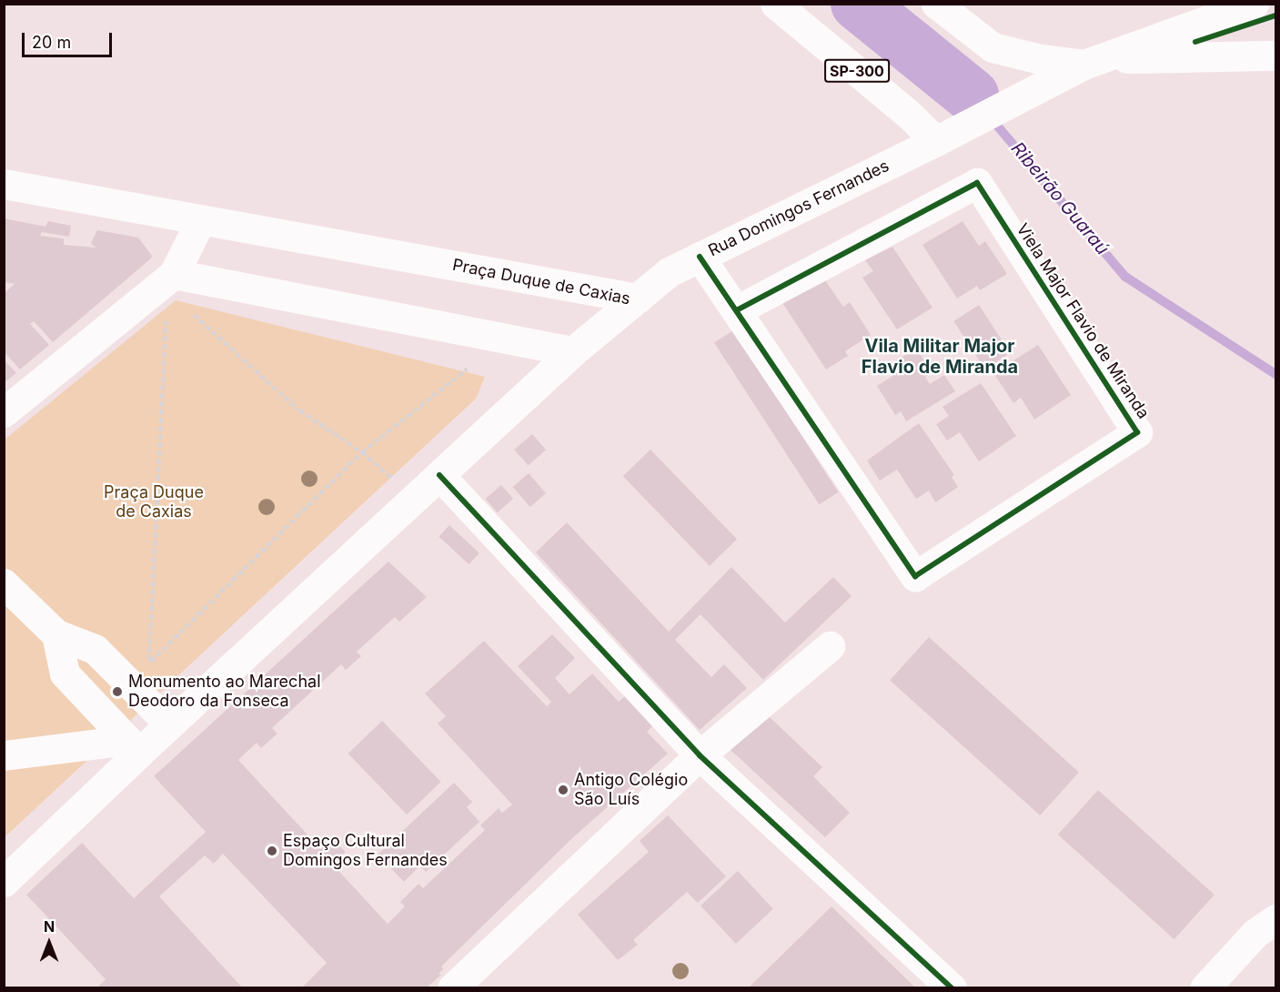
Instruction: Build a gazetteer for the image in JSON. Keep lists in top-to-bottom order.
{
  "streets": {
    "street": [
      "SP-300",
      "Rua Domingos Fernandes",
      "Praça Duque de Caxias",
      "Viela Major Flavio de Miranda"
    ]
  },
  "crossings": [
    ["SP-300", "Rua Domingos Fernandes"],
    ["Rua Domingos Fernandes", "Praça Duque de Caxias"],
    ["Rua Domingos Fernandes", "Viela Major Flavio de Miranda"]
  ],
  "districts": ["Vila Militar Major Flavio de Miranda"],
  "water": ["Ribeirão Guaraú"],
  "parks": ["Praça Duque de Caxias"],
  "places": ["Monumento ao Marechal Deodoro da Fonseca", "Antigo Colégio São Luís", "Espaço Cultural Domingos Fernandes"],
  "scale_bar": "20 m",
  "north": "top"
}
